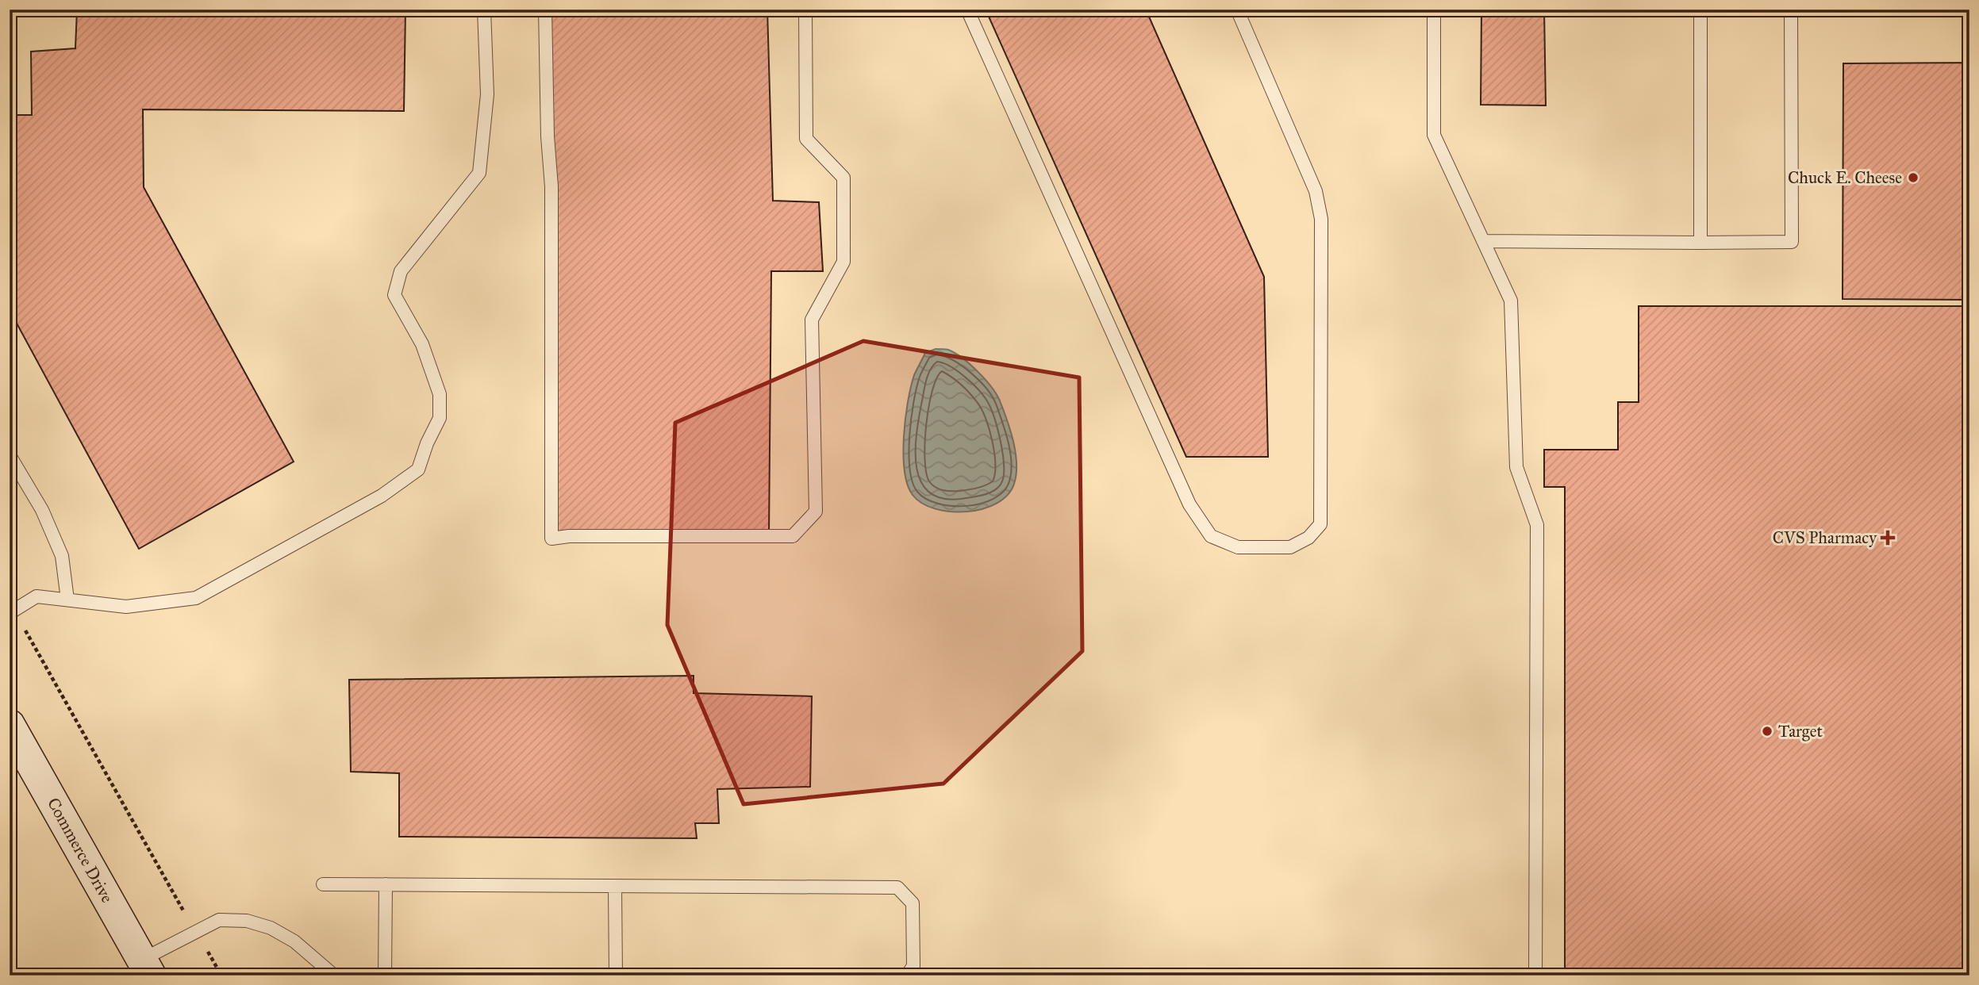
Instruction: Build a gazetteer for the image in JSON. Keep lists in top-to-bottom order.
{
  "streets": {
    "street": ["Commerce Drive"]
  },
  "places": {
    "other": ["Chuck E. Cheese", "Target"],
    "health": ["CVS Pharmacy"]
  }
}
